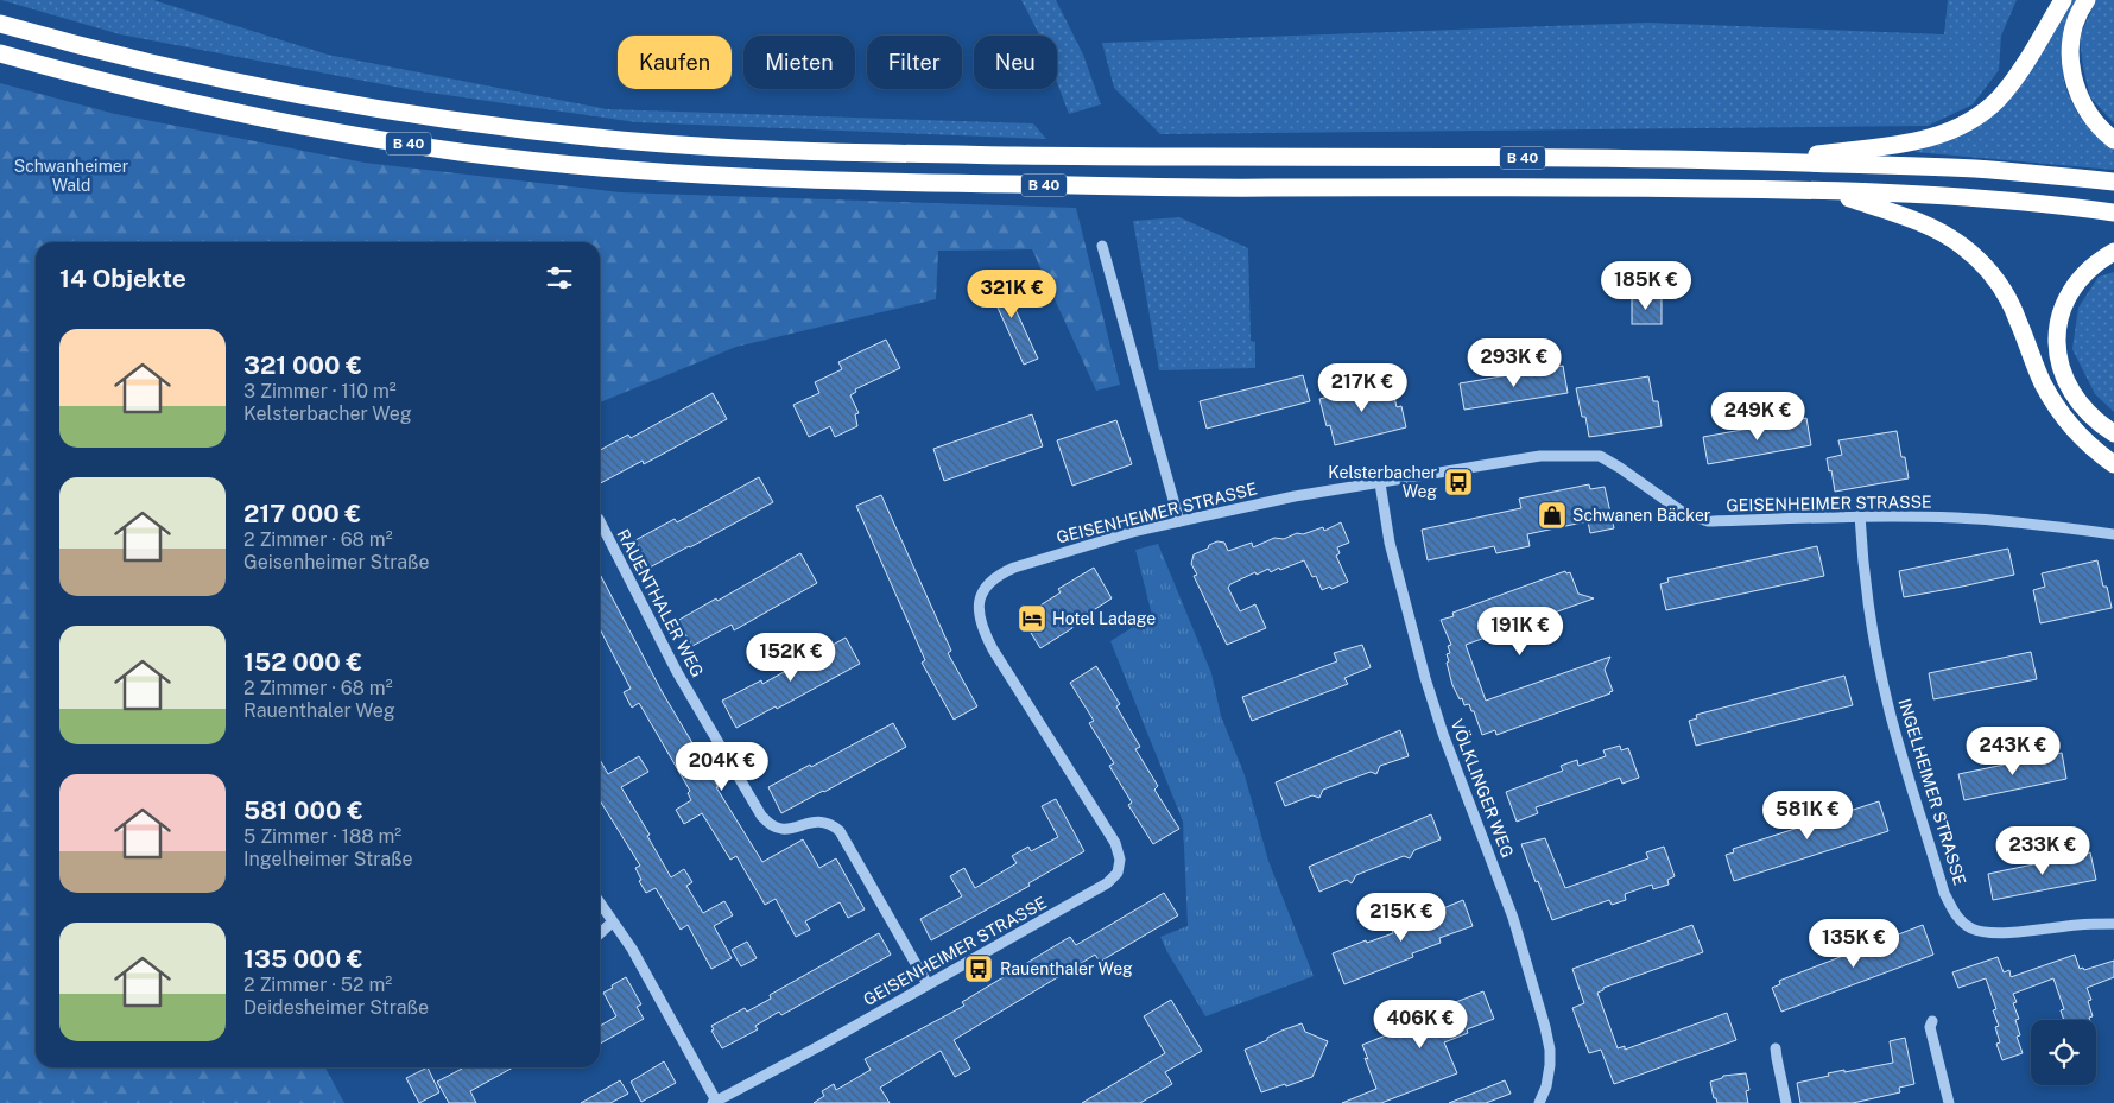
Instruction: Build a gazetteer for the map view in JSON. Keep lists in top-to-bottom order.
{
  "streets": {
    "highway": ["B 40"],
    "street": [
      "GEISENHEIMER STRASSE",
      "RAUENTHALER WEG",
      "VÖLKLINGER WEG",
      "INGELHEIMER STRASSE"
    ]
  },
  "crossings": [
    ["GEISENHEIMER STRASSE", "RAUENTHALER WEG"],
    ["GEISENHEIMER STRASSE", "VÖLKLINGER WEG"],
    ["GEISENHEIMER STRASSE", "INGELHEIMER STRASSE"]
  ],
  "parks": ["Schwanheimer Wald"],
  "places": {
    "bus stop": ["Kelsterbacher Weg", "Rauenthaler Weg"],
    "shop": ["Schwanen Bäcker"],
    "hotel": ["Hotel Ladage"]
  },
  "page": {
    "chip": [
      "Kaufen",
      "Mieten",
      "Filter",
      "Neu"
    ],
    "heading": "14 Objekte",
    "price": [
      "185K €",
      "321K €",
      "293K €",
      "217K €",
      "249K €",
      "191K €",
      "152K €",
      "243K €",
      "204K €",
      "581K €",
      "233K €",
      "215K €",
      "135K €",
      "406K €"
    ],
    "list": [
      {
        "name": "321 000 €",
        "note": "3 Zimmer · 110 m² · Kelsterbacher Weg"
      },
      {
        "name": "217 000 €",
        "note": "2 Zimmer · 68 m² · Geisenheimer Straße"
      },
      {
        "name": "152 000 €",
        "note": "2 Zimmer · 68 m² · Rauenthaler Weg"
      },
      {
        "name": "581 000 €",
        "note": "5 Zimmer · 188 m² · Ingelheimer Straße"
      },
      {
        "name": "135 000 €",
        "note": "2 Zimmer · 52 m² · Deidesheimer Straße"
      }
    ]
  }
}
